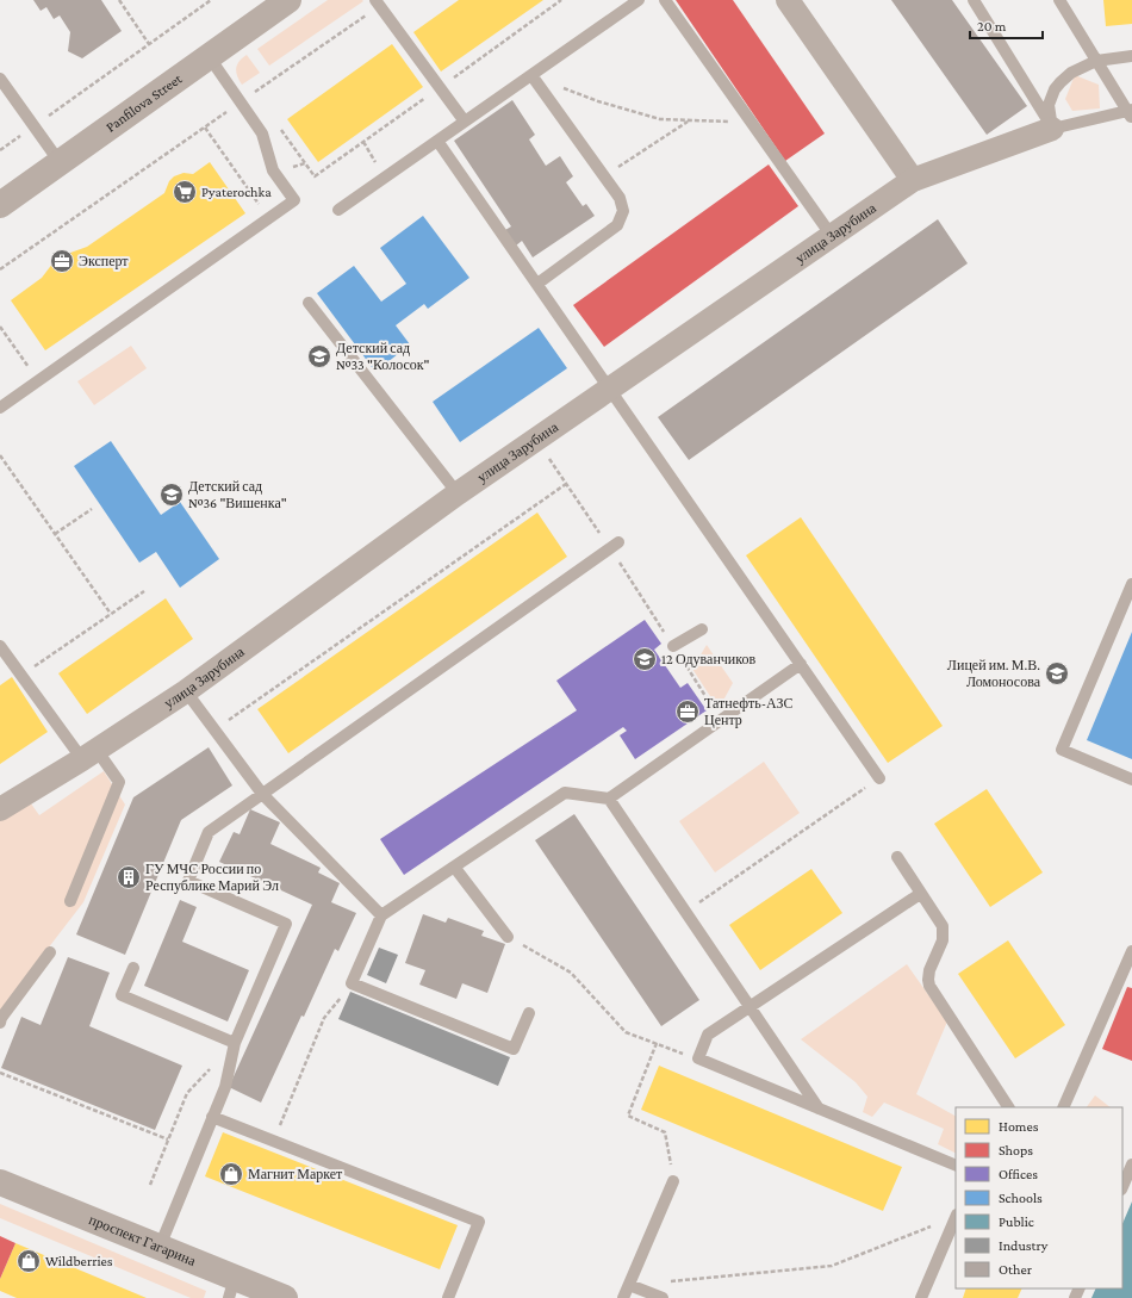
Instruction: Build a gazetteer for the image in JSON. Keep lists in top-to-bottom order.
{
  "streets": {
    "main road": ["Panfilova Street", "проспект Гагарина"],
    "street": ["улица Зарубина"]
  },
  "places": {
    "supermarket": ["Pyaterochka"],
    "office": ["Эксперт", "Татнефть-АЗС Центр"],
    "school or university": [
      "Детский сад №33 \"Колосок\"",
      "Детский сад №36 \"Вишенка\"",
      "12 Одуванчиков",
      "Лицей им. М.В. Ломоносова"
    ],
    "building": ["ГУ МЧС России по Республике Марий Эл"],
    "shop": ["Магнит Маркет", "Wildberries"]
  },
  "legend": [
    "Homes",
    "Shops",
    "Offices",
    "Schools",
    "Public",
    "Industry",
    "Other"
  ],
  "scale_bar": "20 m"
}
